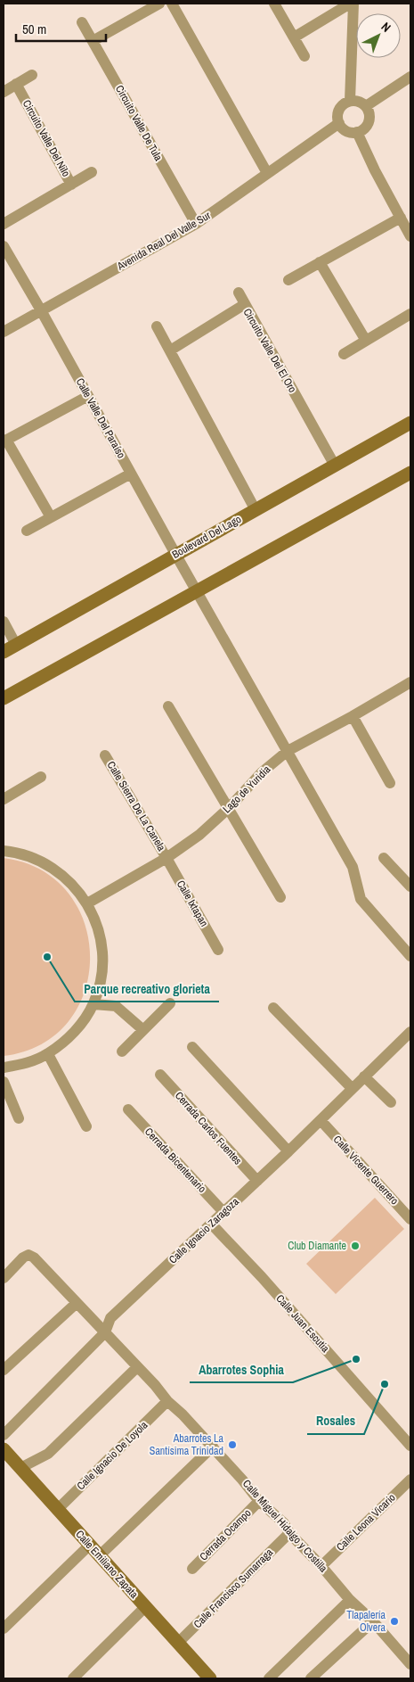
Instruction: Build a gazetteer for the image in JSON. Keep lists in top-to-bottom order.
{
  "streets": {
    "street": [
      "Circuito Valle De Tula",
      "Circuito Valle Del Nilo",
      "Avenida Real Del Valle Sur",
      "Circuito Valle Del El Oro",
      "Calle Valle Del Paraíso",
      "Boulevard Del Lago",
      "Lago de Yuridia",
      "Calle Sierra De La Canela",
      "Calle Ixtapan",
      "Cerrada Carlos Fuentes",
      "Cerrada Bicentenario",
      "Calle Vicente Guerrero",
      "Calle Ignacio Zaragoza",
      "Calle Juan Escutia",
      "Calle Ignacio De Loyola",
      "Calle Leona Vicario",
      "Calle Miguel Hidalgo y Costilla",
      "Cerrada Ocampo",
      "Calle Emiliano Zapata",
      "Calle Francisco Sumarraga"
    ]
  },
  "crossings": [
    ["Circuito Valle De Tula", "Avenida Real Del Valle Sur"],
    ["Avenida Real Del Valle Sur", "Calle Valle Del Paraíso"],
    ["Circuito Valle Del El Oro", "Boulevard Del Lago"],
    ["Calle Valle Del Paraíso", "Boulevard Del Lago"],
    ["Calle Valle Del Paraíso", "Lago de Yuridia"],
    ["Lago de Yuridia", "Calle Sierra De La Canela"],
    ["Lago de Yuridia", "Calle Ixtapan"],
    ["Calle Sierra De La Canela", "Calle Ixtapan"],
    ["Cerrada Carlos Fuentes", "Calle Ignacio Zaragoza"],
    ["Cerrada Bicentenario", "Calle Ignacio Zaragoza"],
    ["Calle Vicente Guerrero", "Calle Ignacio Zaragoza"],
    ["Calle Ignacio Zaragoza", "Calle Juan Escutia"],
    ["Calle Ignacio Zaragoza", "Calle Miguel Hidalgo y Costilla"],
    ["Calle Ignacio De Loyola", "Calle Miguel Hidalgo y Costilla"],
    ["Calle Ignacio De Loyola", "Calle Emiliano Zapata"],
    ["Calle Leona Vicario", "Calle Miguel Hidalgo y Costilla"],
    ["Calle Miguel Hidalgo y Costilla", "Cerrada Ocampo"],
    ["Calle Miguel Hidalgo y Costilla", "Calle Francisco Sumarraga"],
    ["Calle Emiliano Zapata", "Calle Francisco Sumarraga"]
  ],
  "places": [
    "Parque recreativo glorieta",
    "Club Diamante",
    "Abarrotes Sophia",
    "Rosales",
    "Abarrotes La Santísima Trinidad",
    "Tlapalería Olvera"
  ],
  "scale_bar": "50 m",
  "north": "top right"
}
